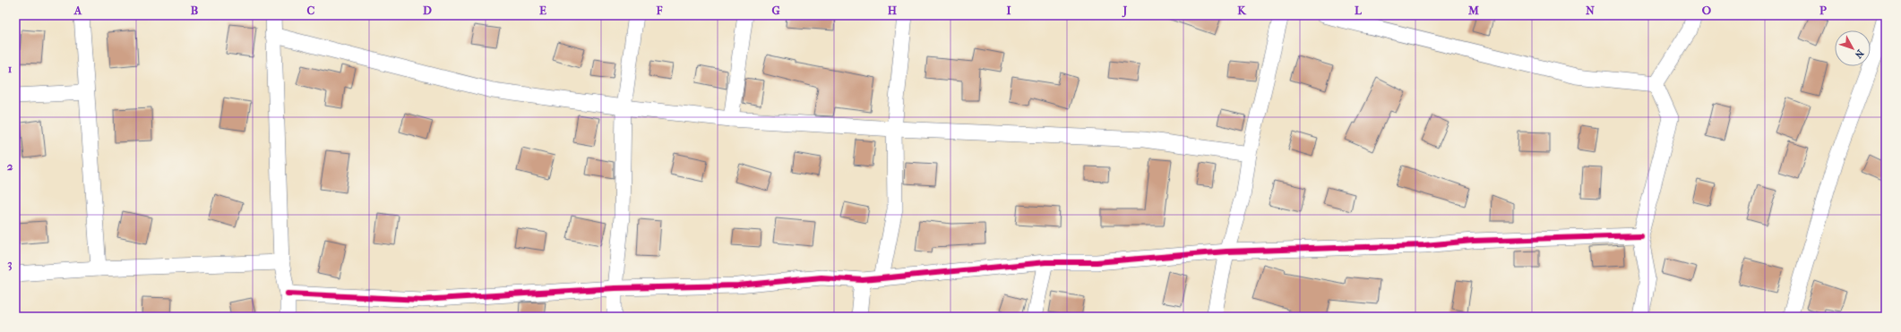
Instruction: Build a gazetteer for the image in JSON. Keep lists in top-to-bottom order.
{
  "north": "bottom right",
  "grid": {
    "columns": [
      "A",
      "B",
      "C",
      "D",
      "E",
      "F",
      "G",
      "H",
      "I",
      "J",
      "K",
      "L",
      "M",
      "N",
      "O",
      "P"
    ],
    "rows": ["1", "2", "3"]
  }
}
